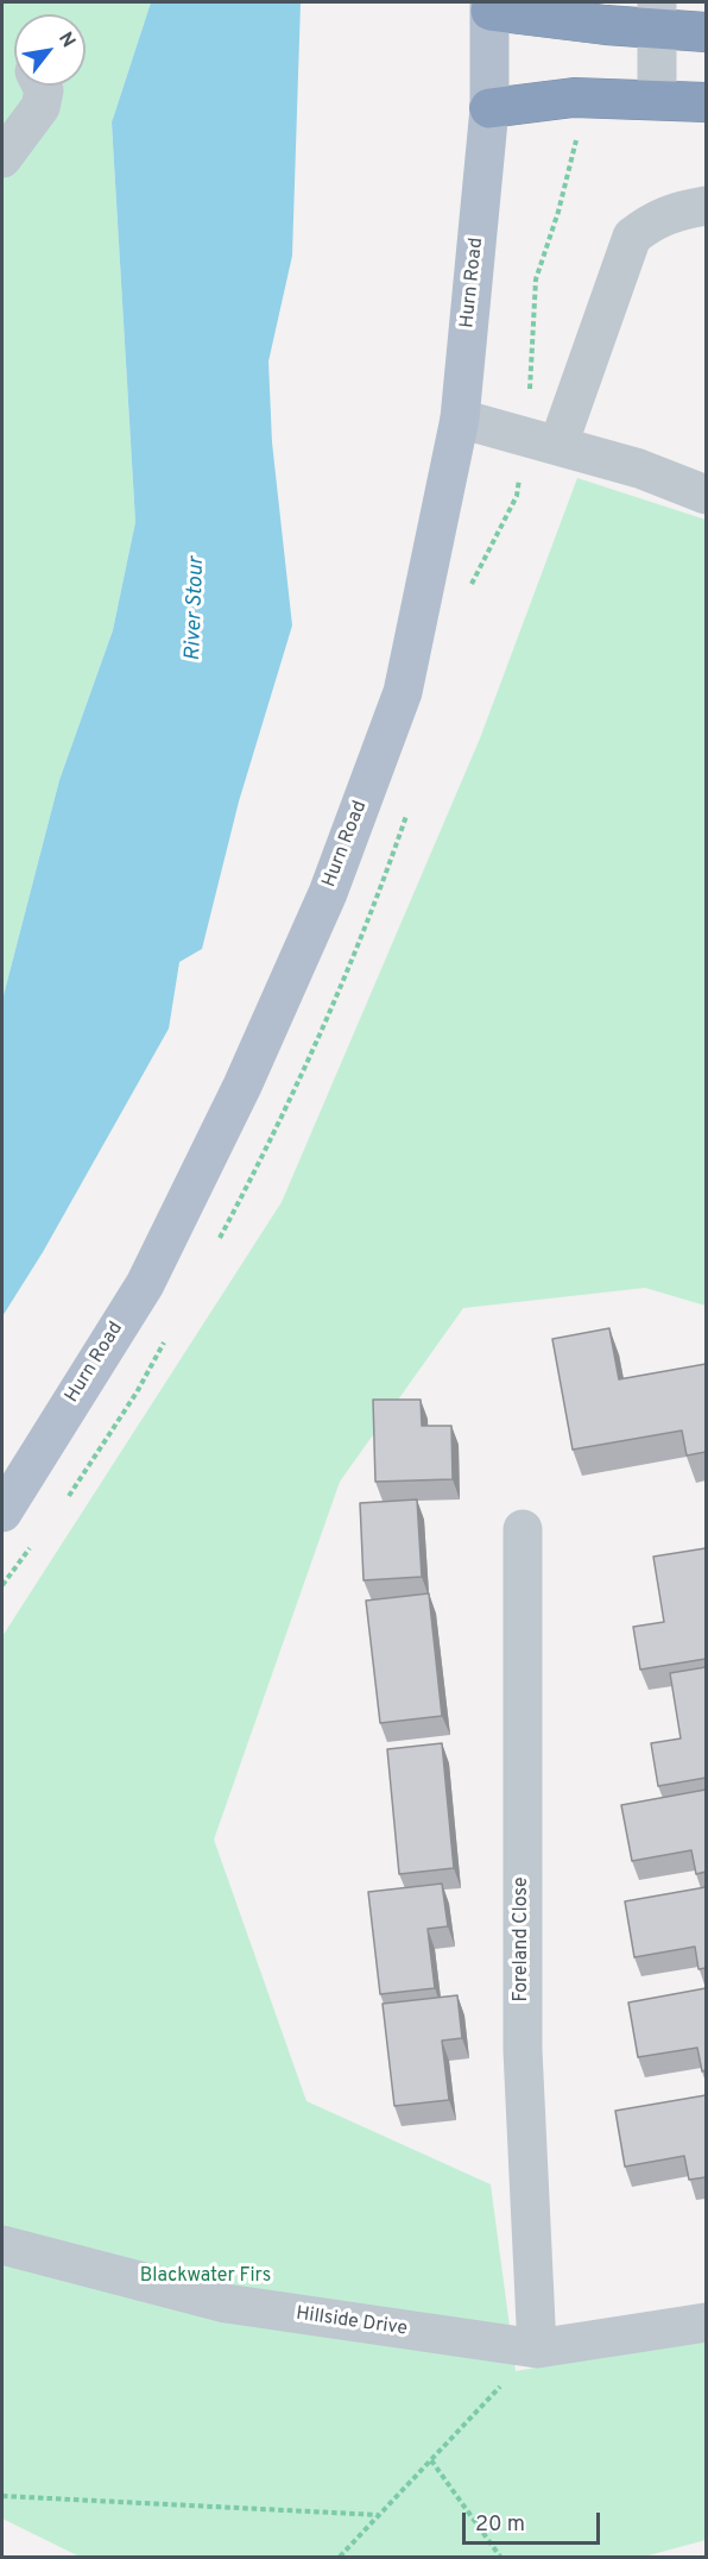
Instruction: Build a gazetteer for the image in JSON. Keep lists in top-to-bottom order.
{
  "streets": {
    "main road": ["Hurn Road"],
    "street": ["Foreland Close", "Hillside Drive"]
  },
  "crossings": [
    ["Foreland Close", "Hillside Drive"]
  ],
  "water": ["River Stour"],
  "parks": ["Blackwater Firs"],
  "scale_bar": "20 m",
  "north": "top right"
}
